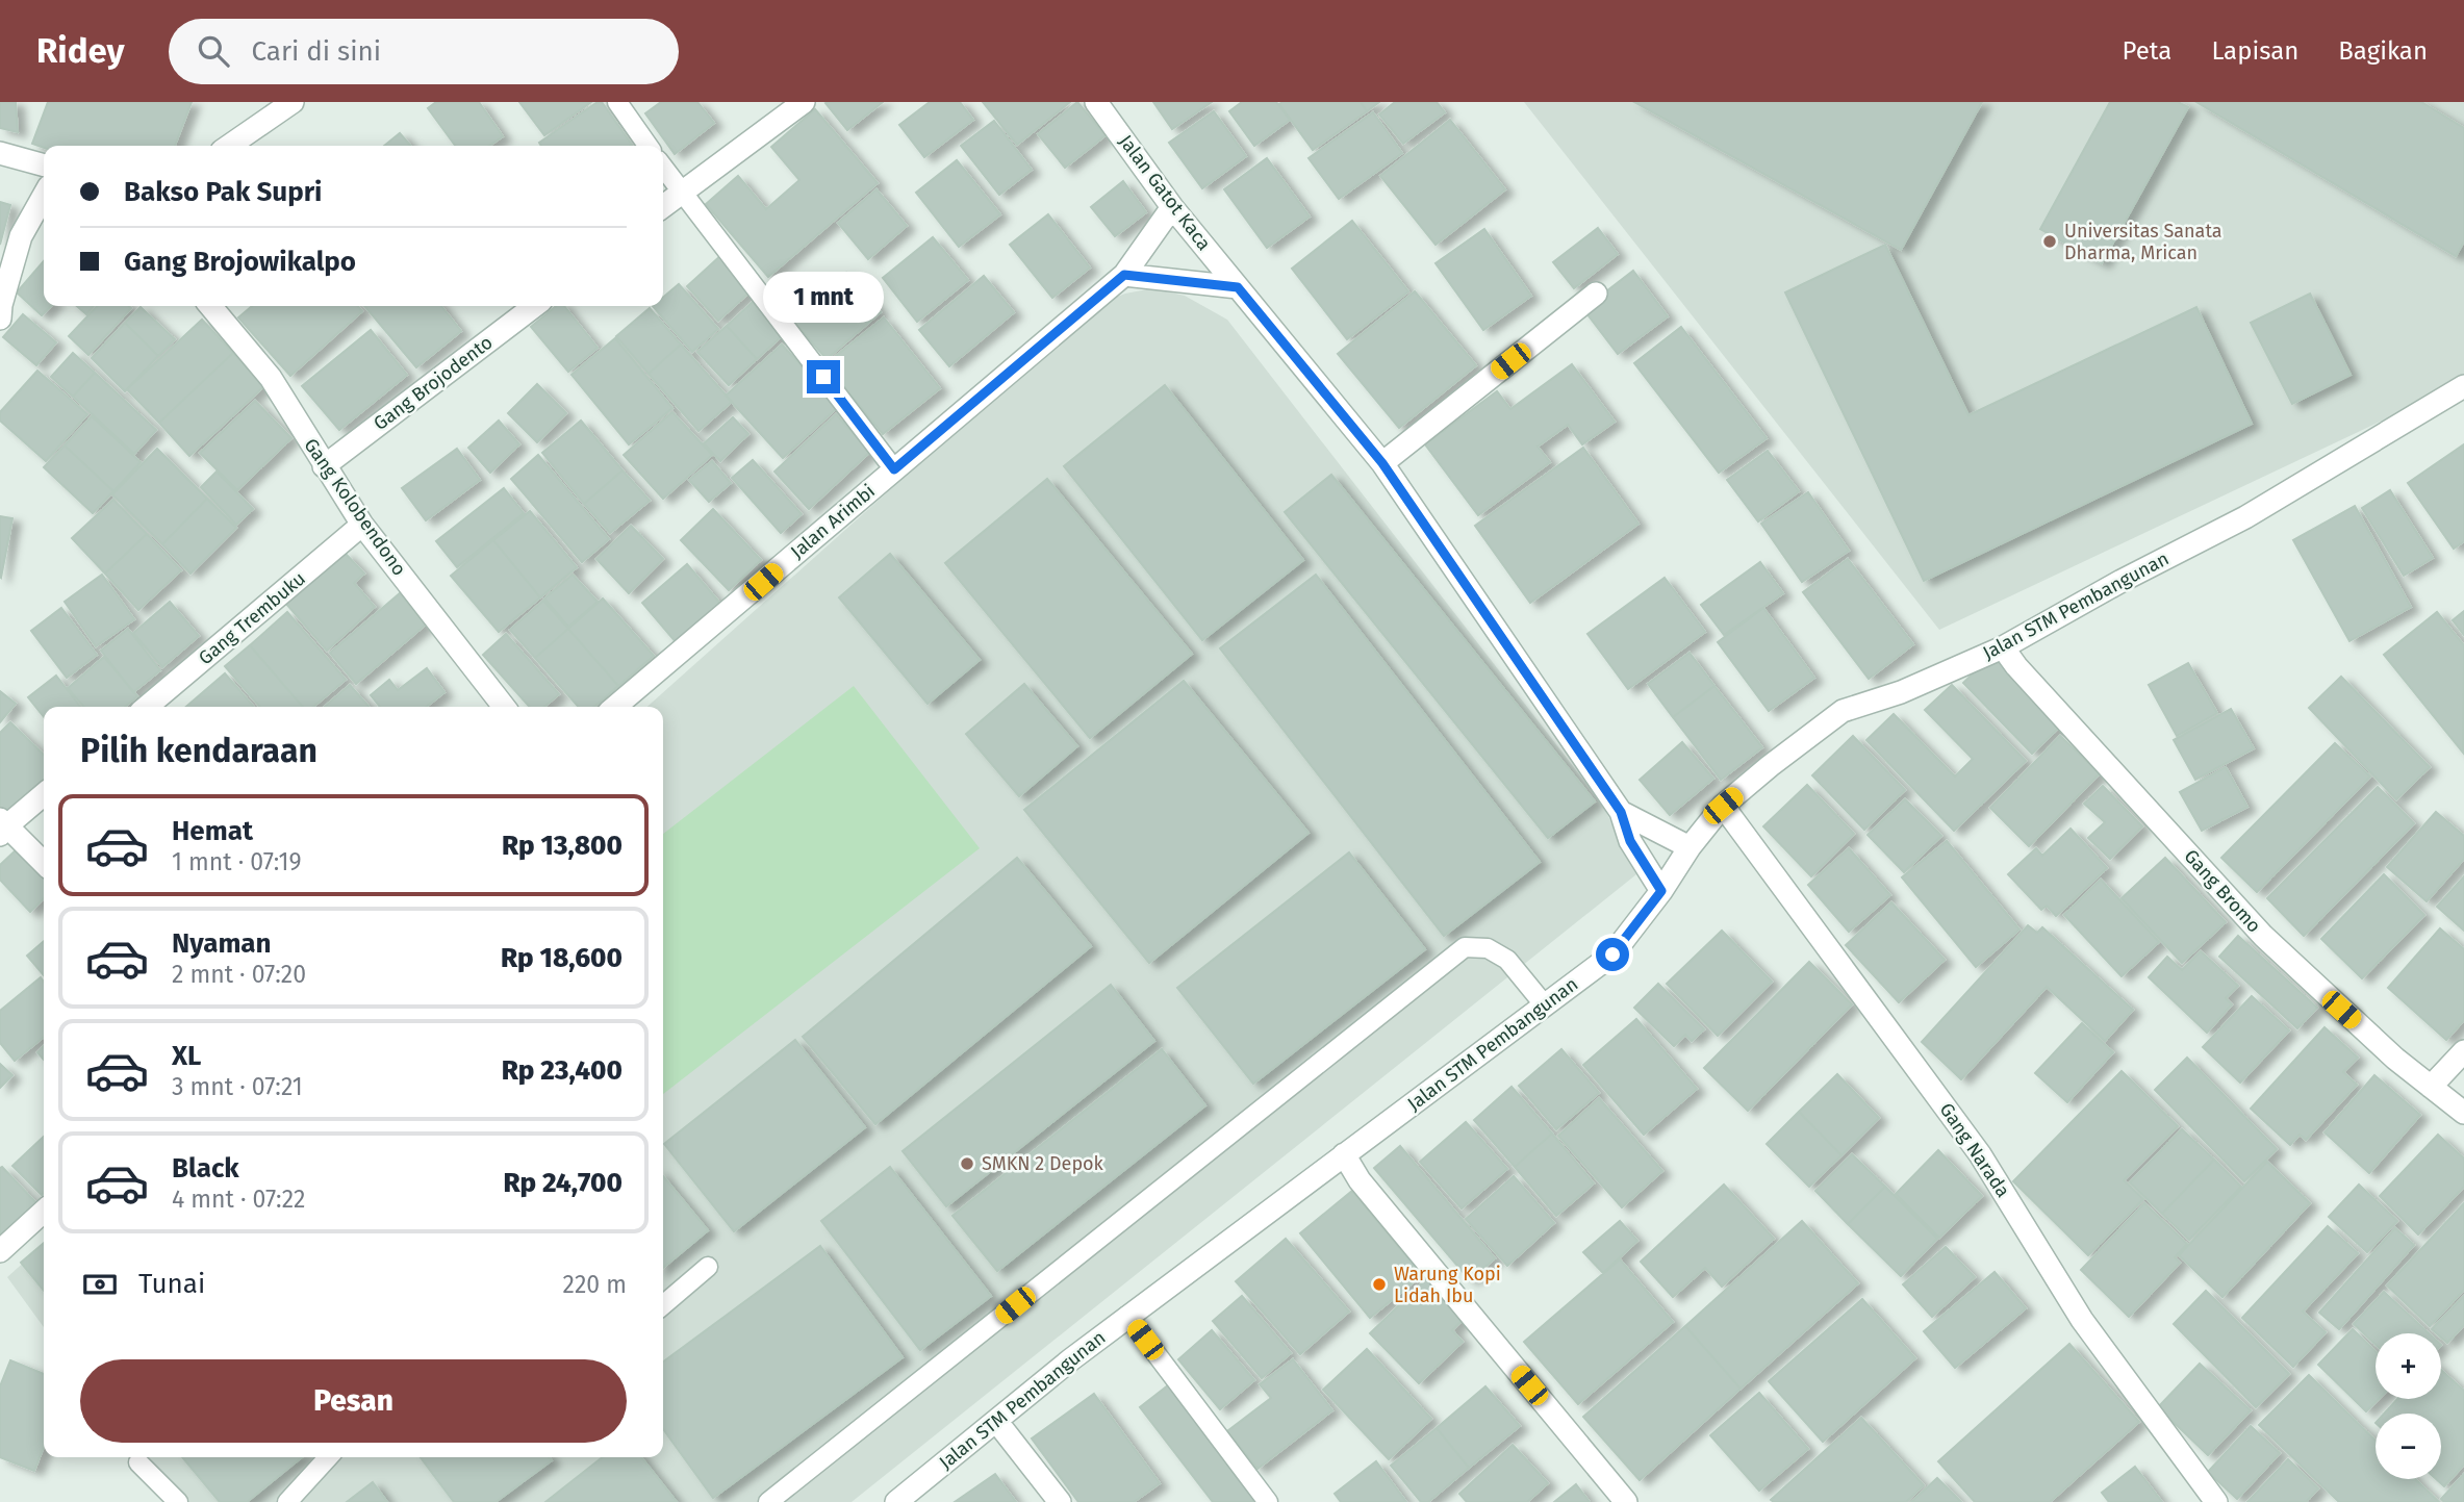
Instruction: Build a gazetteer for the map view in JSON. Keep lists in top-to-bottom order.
{
  "streets": {
    "street": [
      "Jalan Gatot Kaca",
      "Gang Brojodento",
      "Gang Kolobendono",
      "Jalan Arimbi",
      "Jalan STM Pembangunan",
      "Gang Trembuku",
      "Gang Bromo",
      "Gang Narada"
    ]
  },
  "crossings": [
    ["Jalan Gatot Kaca", "Jalan Arimbi"],
    ["Jalan Gatot Kaca", "Jalan STM Pembangunan"],
    ["Gang Brojodento", "Gang Kolobendono"],
    ["Gang Kolobendono", "Gang Trembuku"],
    ["Jalan STM Pembangunan", "Gang Bromo"],
    ["Jalan STM Pembangunan", "Gang Narada"]
  ],
  "places": ["Universitas Sanata Dharma, Mrican", "SMKN 2 Depok", "Warung Kopi Lidah Ibu"],
  "page": {
    "header": "Ridey",
    "search": "Cari di sini",
    "nav": ["Peta", "Lapisan", "Bagikan"],
    "banner": ["Bakso Pak Supri", "Gang Brojowikalpo"],
    "bubble": "1 mnt",
    "heading": "Pilih kendaraan",
    "list": [
      {
        "name": "Hemat",
        "note": "1 mnt · 07:19",
        "value": "Rp 13,800"
      },
      {
        "name": "Nyaman",
        "note": "2 mnt · 07:20",
        "value": "Rp 18,600"
      },
      {
        "name": "XL",
        "note": "3 mnt · 07:21",
        "value": "Rp 23,400"
      },
      {
        "name": "Black",
        "note": "4 mnt · 07:22",
        "value": "Rp 24,700"
      }
    ],
    "pay": ["Tunai", "220 m"],
    "map_buttons": ["+", "−"],
    "buttons": "Pesan"
  }
}
